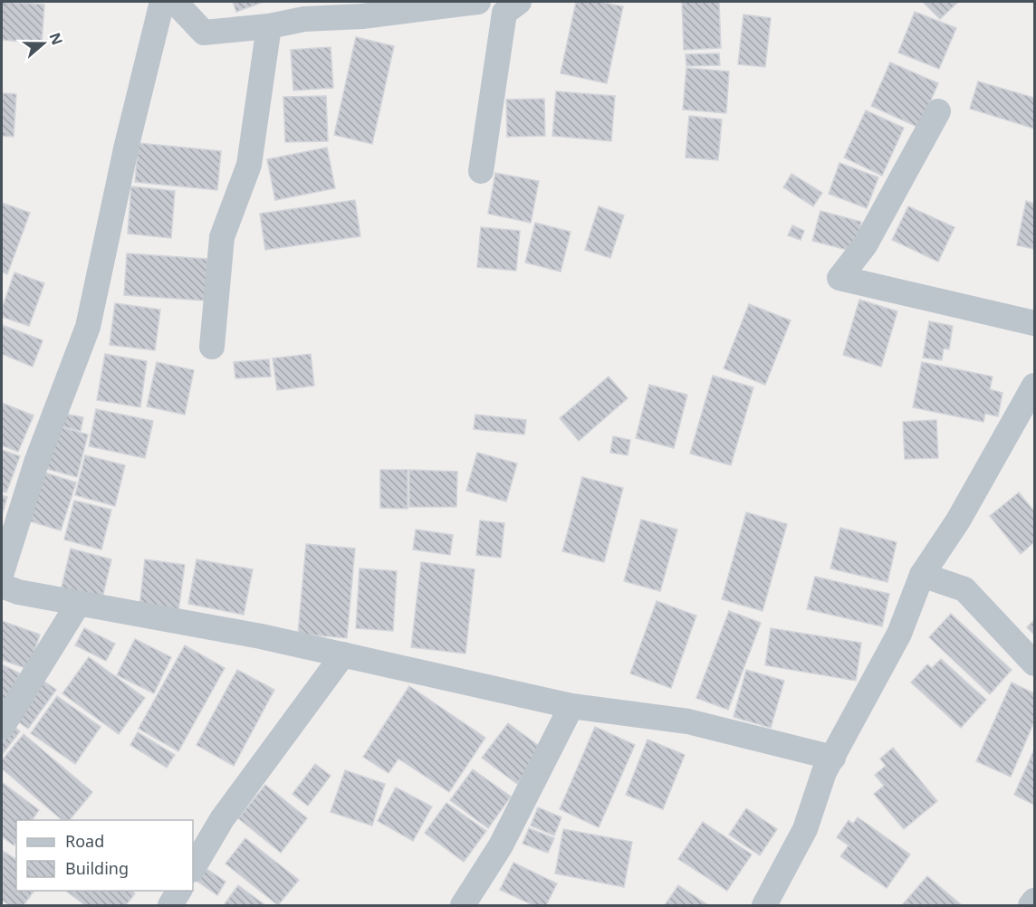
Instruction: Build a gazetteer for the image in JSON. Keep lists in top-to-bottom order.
{
  "legend": ["Road", "Building"],
  "north": "right"
}
